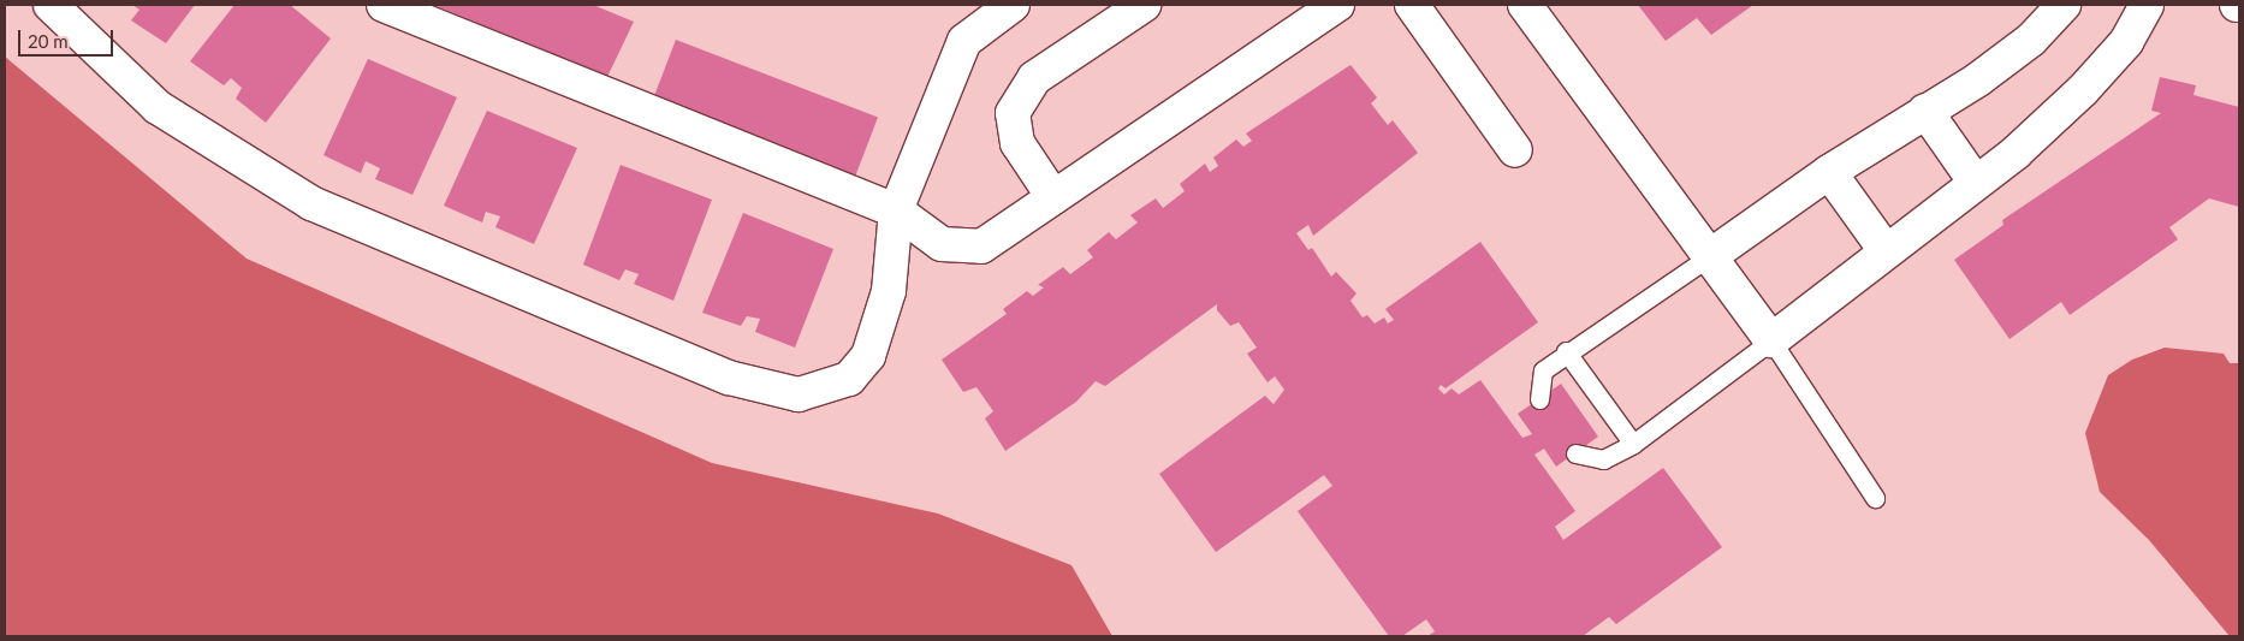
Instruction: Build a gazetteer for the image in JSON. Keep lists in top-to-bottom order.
{
  "scale_bar": "20 m"
}
